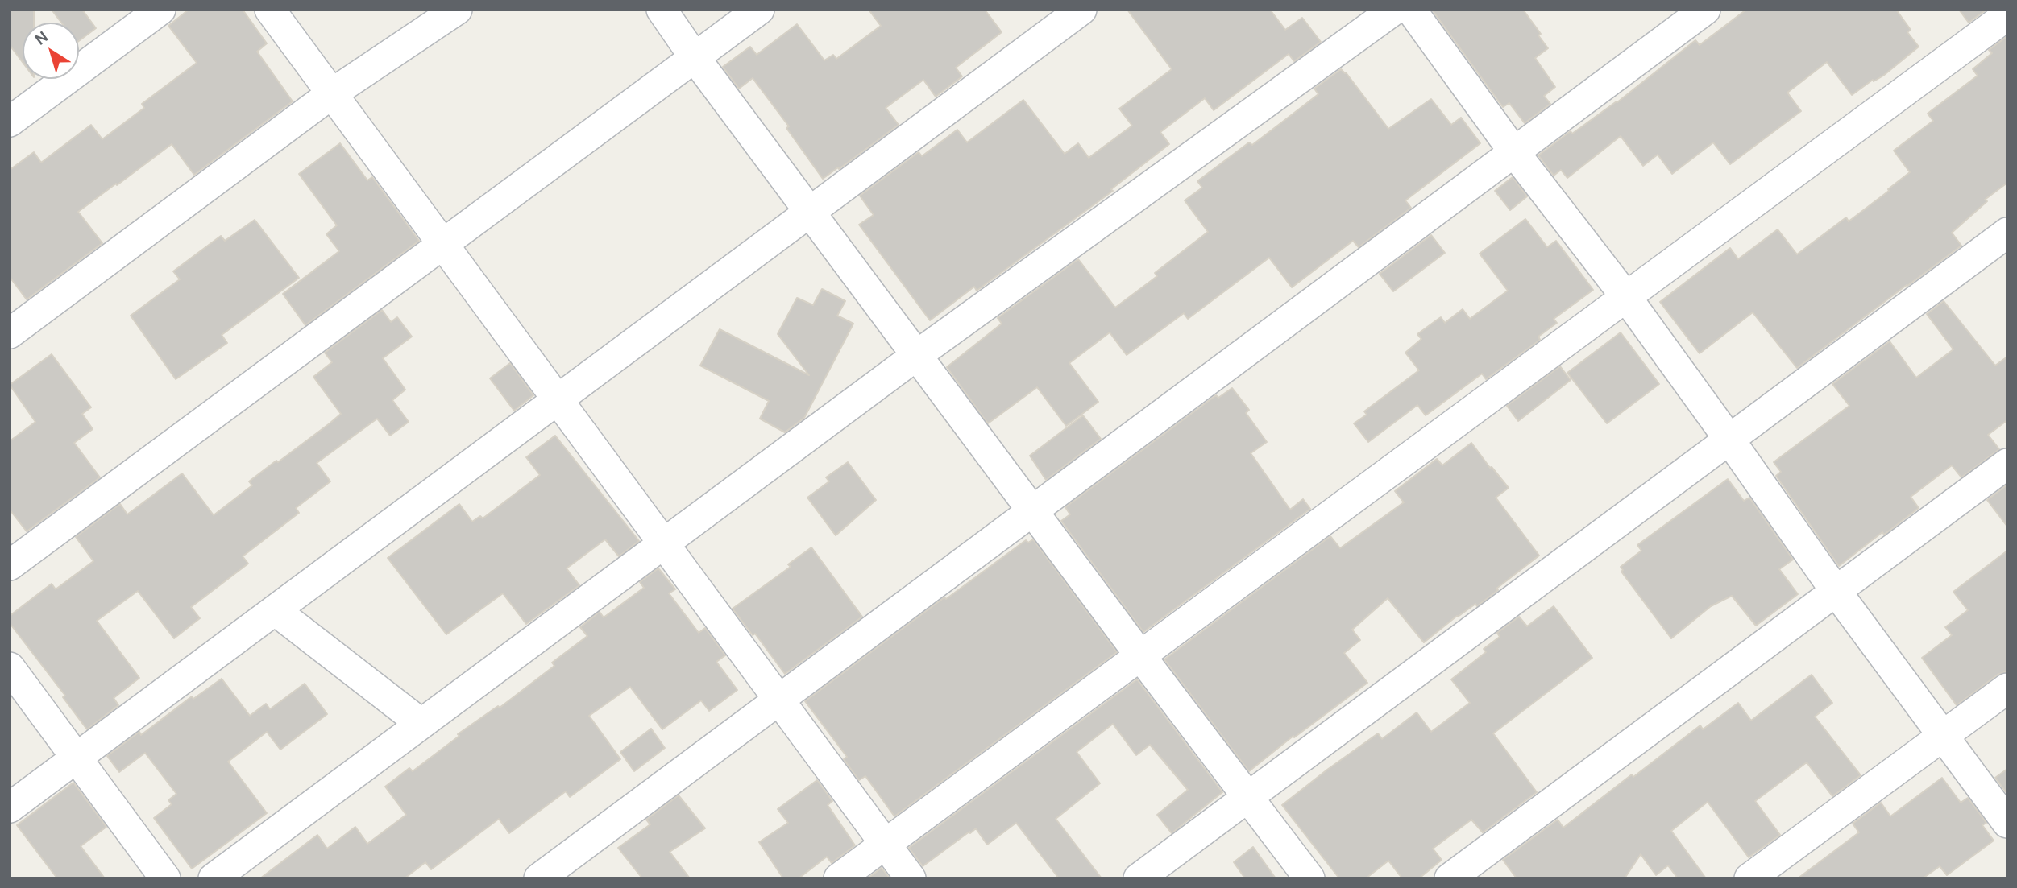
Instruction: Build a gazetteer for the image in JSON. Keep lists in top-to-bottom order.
{
  "north": "top left"
}
